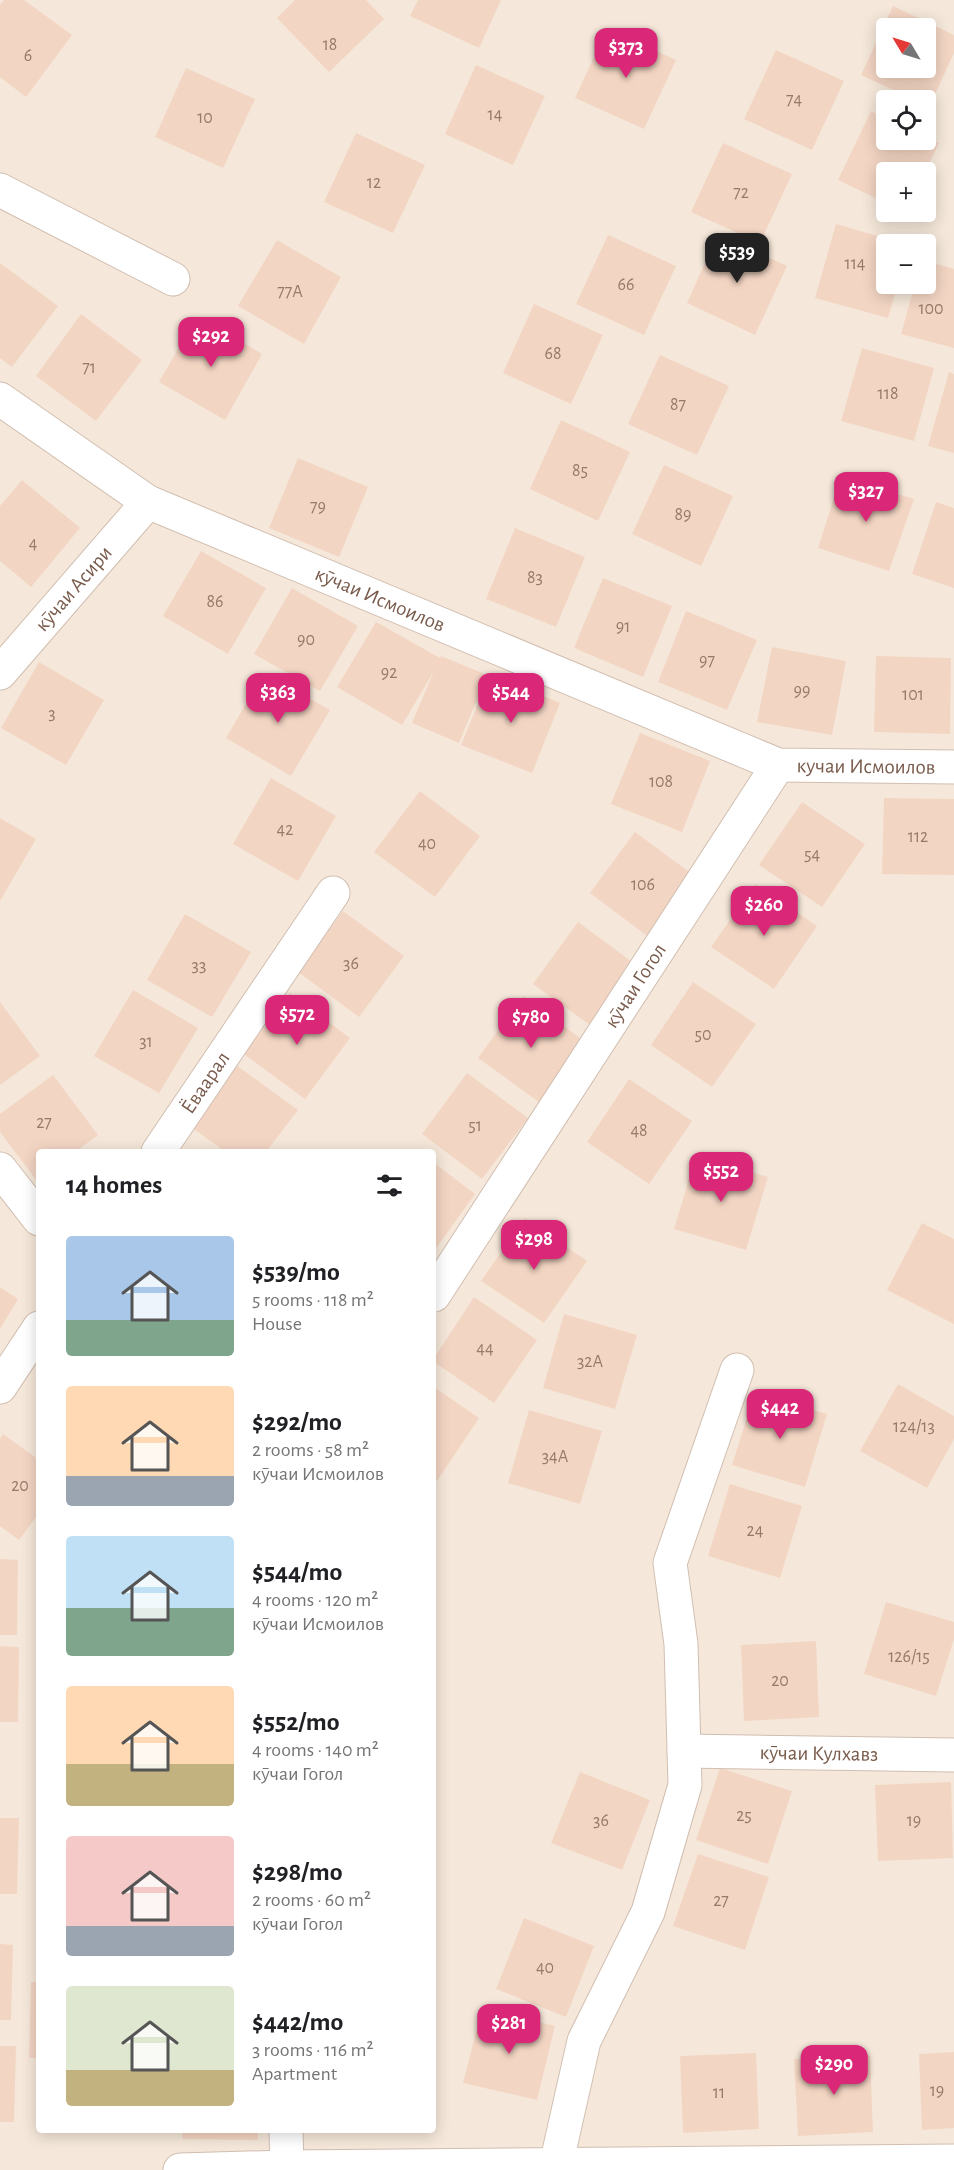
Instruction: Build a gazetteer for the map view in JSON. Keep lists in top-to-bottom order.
{
  "streets": {
    "street": [
      "кӯчаи Асири",
      "кӯчаи Исмоилов",
      "кучаи Исмоилов",
      "кӯчаи Гогол",
      "Ёваарал",
      "кӯчаи Кулхавз"
    ]
  },
  "crossings": [
    ["кӯчаи Асири", "кӯчаи Исмоилов"],
    ["кӯчаи Исмоилов", "кучаи Исмоилов"],
    ["кӯчаи Исмоилов", "кӯчаи Гогол"],
    ["кучаи Исмоилов", "кӯчаи Гогол"]
  ],
  "house_numbers": [
    "18",
    "6",
    "74",
    "14",
    "10",
    "12",
    "72",
    "114",
    "66",
    "77А",
    "100",
    "68",
    "71",
    "118",
    "87",
    "85",
    "79",
    "89",
    "4",
    "83",
    "86",
    "91",
    "90",
    "97",
    "92",
    "99",
    "101",
    "3",
    "108",
    "42",
    "112",
    "40",
    "54",
    "106",
    "36",
    "33",
    "50",
    "31",
    "27",
    "51",
    "48",
    "44",
    "32А",
    "124/13",
    "34А",
    "20",
    "24",
    "126/15",
    "20",
    "25",
    "36",
    "19",
    "27",
    "40",
    "19",
    "11"
  ],
  "north": "top left",
  "page": {
    "map_buttons": ["+", "−"],
    "price": [
      "$373",
      "$539",
      "$292",
      "$327",
      "$363",
      "$544",
      "$260",
      "$572",
      "$780",
      "$552",
      "$298",
      "$442",
      "$281",
      "$290"
    ],
    "heading": "14 homes",
    "list": [
      {
        "name": "$539/mo",
        "note": "5 rooms · 118 m² · House"
      },
      {
        "name": "$292/mo",
        "note": "2 rooms · 58 m² · кӯчаи Исмоилов"
      },
      {
        "name": "$544/mo",
        "note": "4 rooms · 120 m² · кӯчаи Исмоилов"
      },
      {
        "name": "$552/mo",
        "note": "4 rooms · 140 m² · кӯчаи Гогол"
      },
      {
        "name": "$298/mo",
        "note": "2 rooms · 60 m² · кӯчаи Гогол"
      },
      {
        "name": "$442/mo",
        "note": "3 rooms · 116 m² · Apartment"
      }
    ]
  }
}
